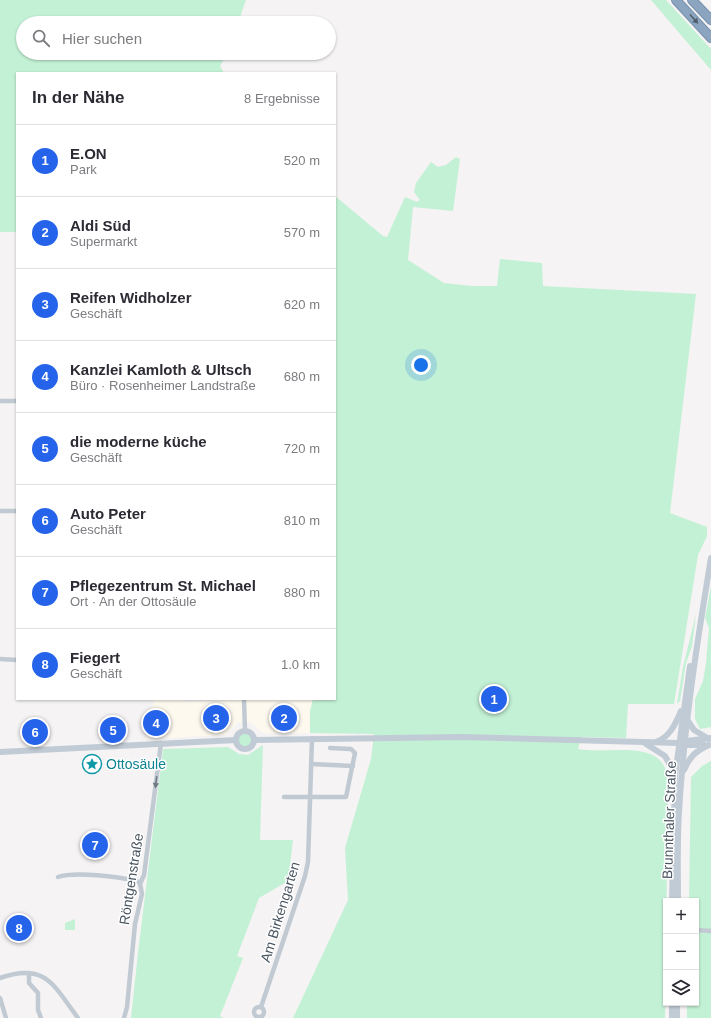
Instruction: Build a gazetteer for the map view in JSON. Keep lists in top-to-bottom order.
{
  "streets": {
    "main road": ["Brunnthaler Straße"],
    "street": ["Röntgenstraße", "Am Birkengarten"]
  },
  "one_way": ["Röntgenstraße"],
  "places": {
    "place": ["Ottosäule"]
  },
  "page": {
    "search": "Hier suchen",
    "heading": ["In der Nähe", "8 Ergebnisse"],
    "list": [
      {
        "mark": "1",
        "name": "E.ON",
        "note": "Park",
        "value": "520 m"
      },
      {
        "mark": "2",
        "name": "Aldi Süd",
        "note": "Supermarkt",
        "value": "570 m"
      },
      {
        "mark": "3",
        "name": "Reifen Widholzer",
        "note": "Geschäft",
        "value": "620 m"
      },
      {
        "mark": "4",
        "name": "Kanzlei Kamloth & Ultsch",
        "note": "Büro · Rosenheimer Landstraße",
        "value": "680 m"
      },
      {
        "mark": "5",
        "name": "die moderne küche",
        "note": "Geschäft",
        "value": "720 m"
      },
      {
        "mark": "6",
        "name": "Auto Peter",
        "note": "Geschäft",
        "value": "810 m"
      },
      {
        "mark": "7",
        "name": "Pflegezentrum St. Michael",
        "note": "Ort · An der Ottosäule",
        "value": "880 m"
      },
      {
        "mark": "8",
        "name": "Fiegert",
        "note": "Geschäft",
        "value": "1.0 km"
      }
    ],
    "pins": [
      "1",
      "2",
      "3",
      "4",
      "5",
      "6",
      "7",
      "8"
    ],
    "map_buttons": ["+", "−"]
  }
}
